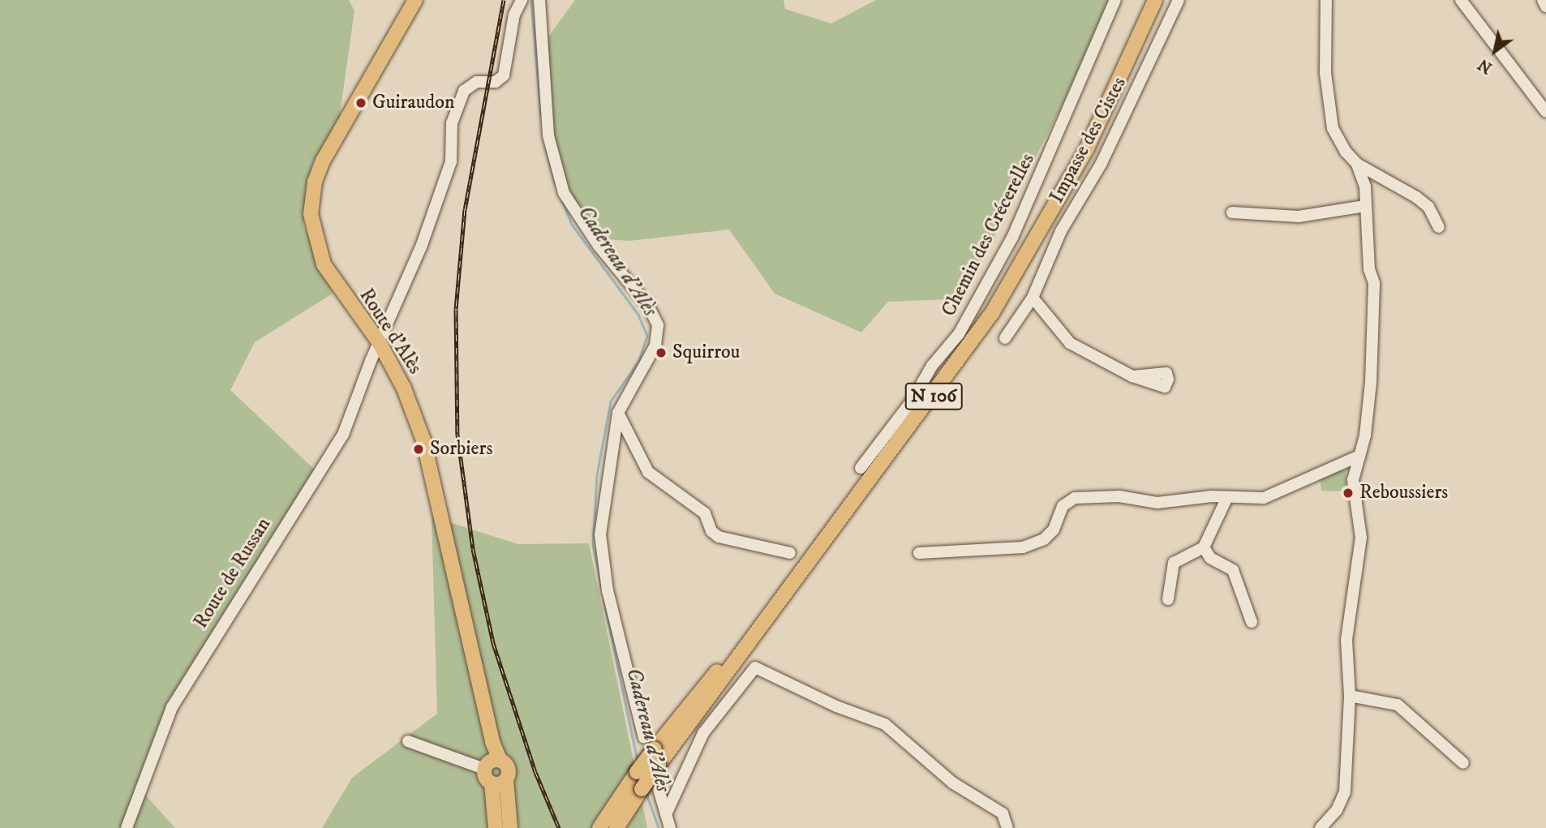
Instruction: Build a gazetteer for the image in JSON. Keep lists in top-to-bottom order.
{
  "streets": {
    "main road": ["Route d'Alès", "N 106"],
    "street": ["Impasse des Cistes", "Chemin des Crécerelles", "Route de Russan"]
  },
  "crossings": [
    ["Route d'Alès", "Route de Russan"]
  ],
  "water": ["Cadereau d'Alès"],
  "places": [
    "Guiraudon",
    "Squirrou",
    "Sorbiers",
    "Reboussiers"
  ],
  "north": "bottom left"
}
